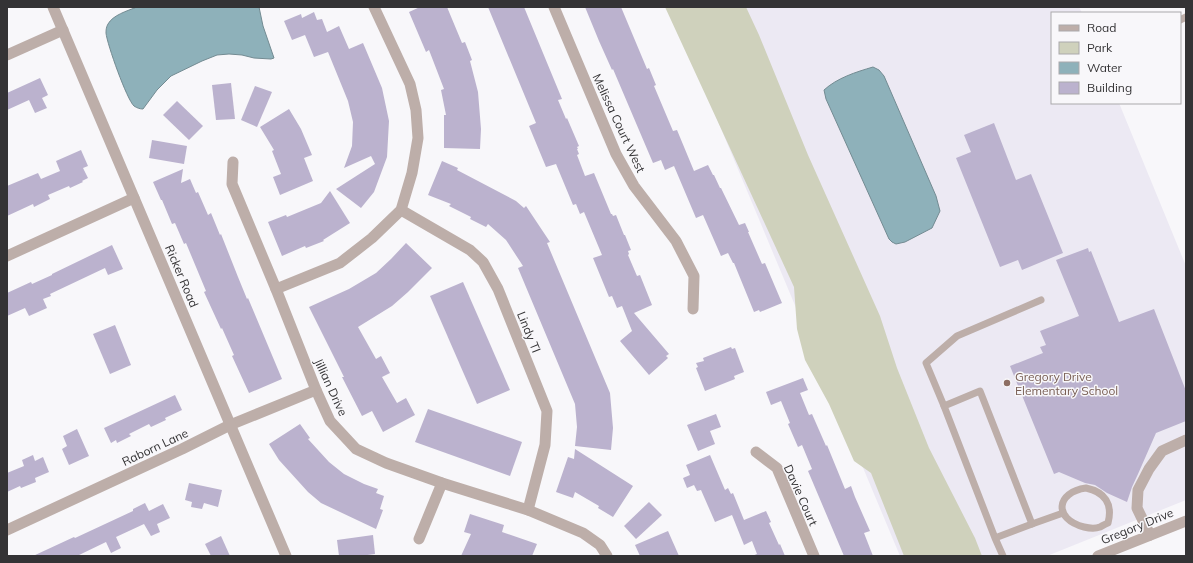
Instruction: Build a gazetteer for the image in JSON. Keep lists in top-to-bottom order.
{
  "streets": {
    "street": [
      "Melissa Court West",
      "Ricker Road",
      "Lindy Tl",
      "Jillian Drive",
      "Raborn Lane",
      "Davie Court",
      "Gregory Drive"
    ]
  },
  "crossings": [
    ["Ricker Road", "Raborn Lane"],
    ["Lindy Tl", "Jillian Drive"],
    ["Jillian Drive", "Raborn Lane"]
  ],
  "places": ["Gregory Drive Elementary School"],
  "legend": [
    "Road",
    "Park",
    "Water",
    "Building"
  ]
}
